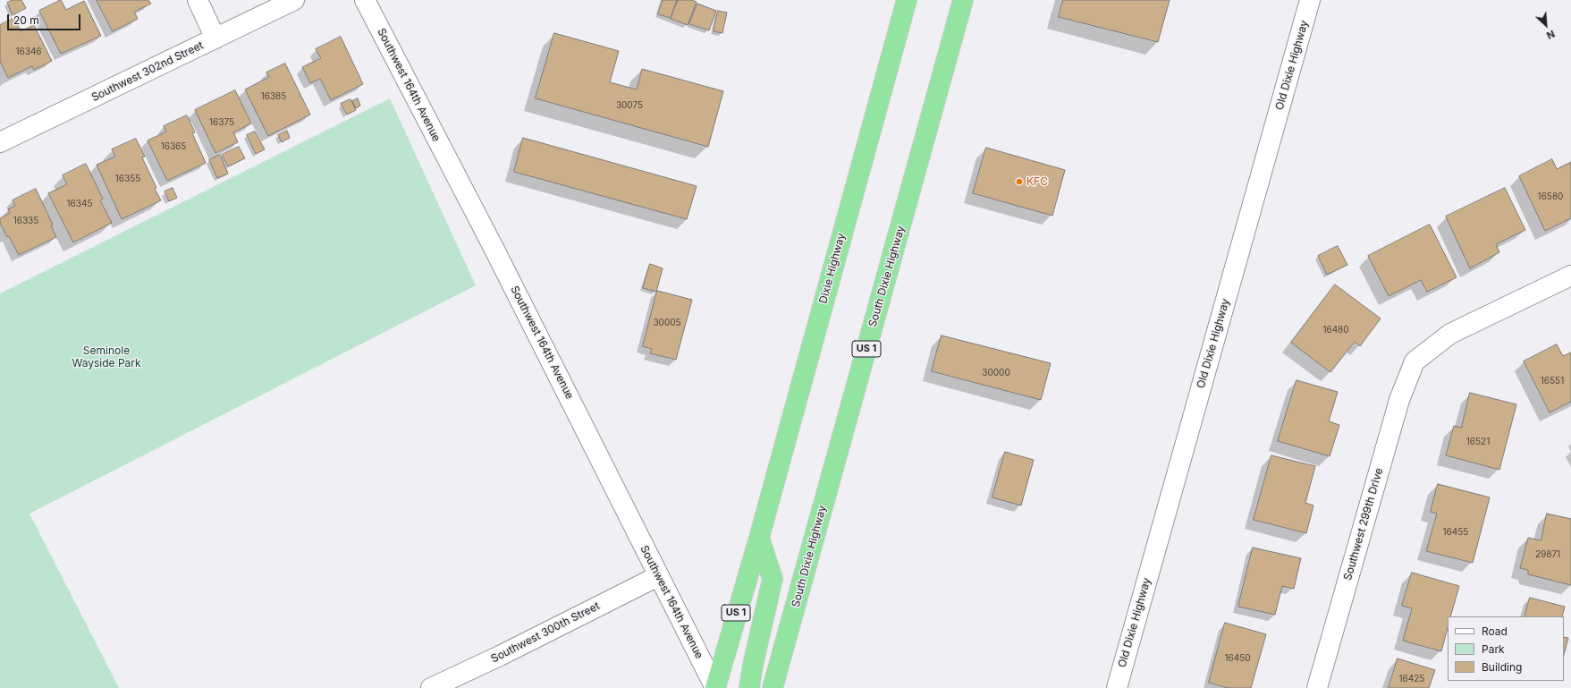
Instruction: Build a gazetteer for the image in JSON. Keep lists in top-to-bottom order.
{
  "streets": {
    "highway": ["Dixie Highway", "South Dixie Highway", "US 1"],
    "street": [
      "Old Dixie Highway",
      "Southwest 302nd Street",
      "Southwest 164th Avenue",
      "Southwest 299th Drive",
      "Southwest 300th Street"
    ]
  },
  "crossings": [
    ["Southwest 164th Avenue", "US 1"],
    ["Southwest 164th Avenue", "Southwest 300th Street"],
    ["Dixie Highway", "US 1"]
  ],
  "parks": ["Seminole Wayside Park"],
  "places": ["KFC"],
  "house_numbers": [
    "16346",
    "16385",
    "30075",
    "16375",
    "16365",
    "16355",
    "16580",
    "16345",
    "16335",
    "30005",
    "16480",
    "30000",
    "16551",
    "16521",
    "16455",
    "29871",
    "16450",
    "16425"
  ],
  "legend": ["Road", "Park", "Building"],
  "scale_bar": "20 m",
  "north": "bottom right"
}
